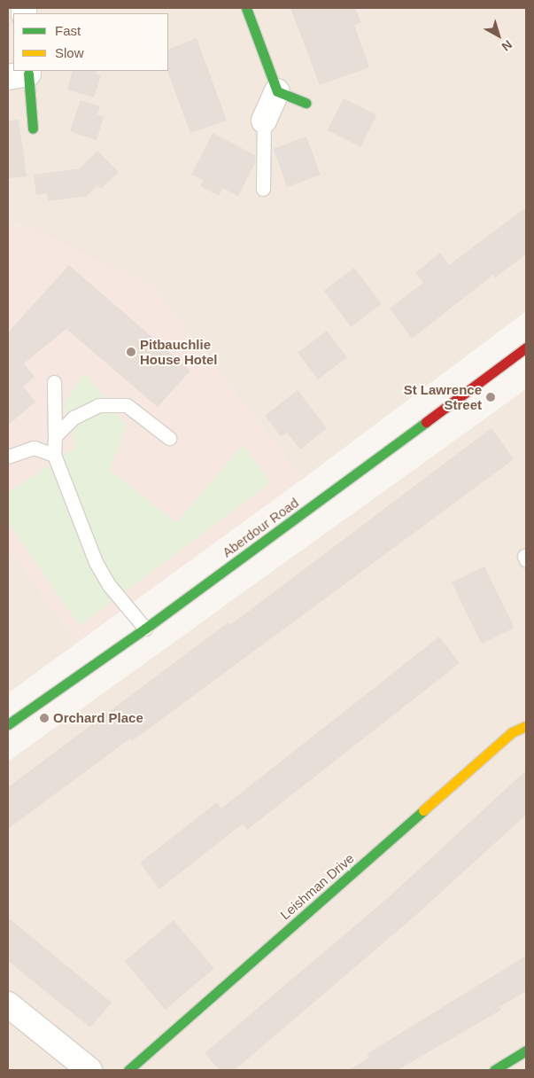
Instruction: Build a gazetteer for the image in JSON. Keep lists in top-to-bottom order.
{
  "streets": {
    "street": ["Aberdour Road", "Leishman Drive"]
  },
  "places": ["Pitbauchlie House Hotel", "St Lawrence Street", "Orchard Place"],
  "legend": ["Fast", "Slow"],
  "north": "bottom right"
}
